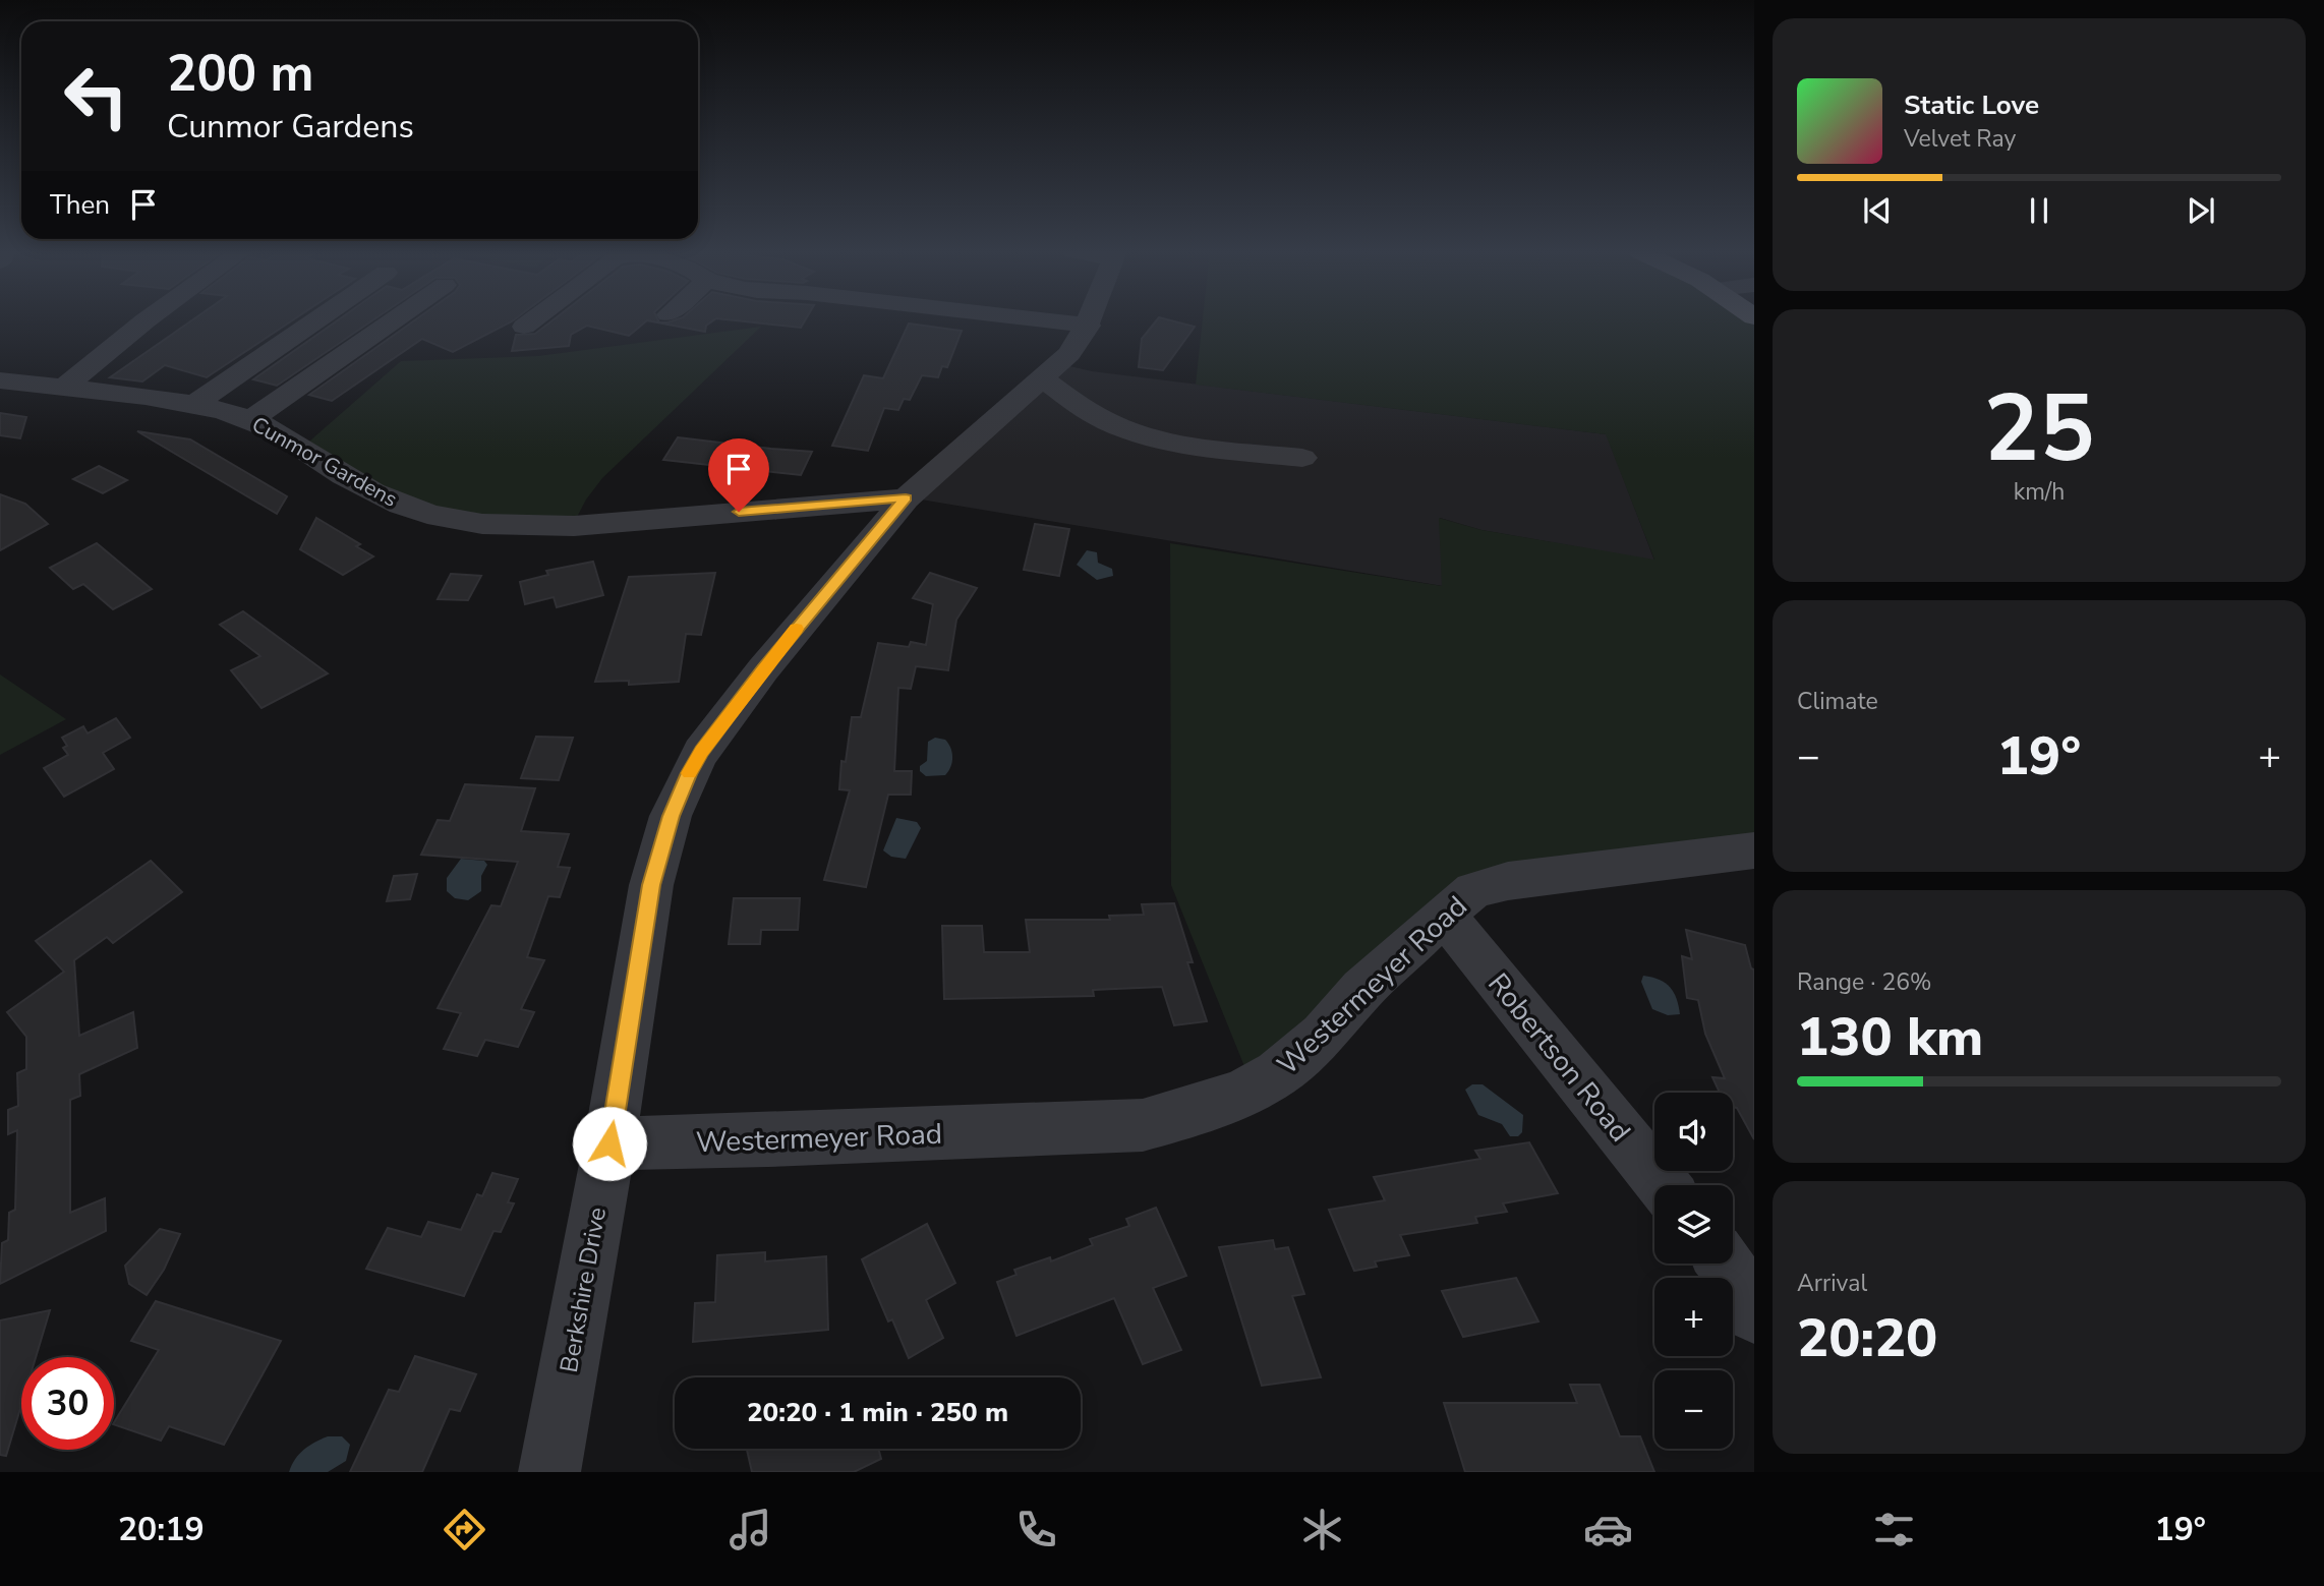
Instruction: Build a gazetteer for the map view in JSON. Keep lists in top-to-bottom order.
{
  "streets": {
    "street": [
      "Cunmor Gardens",
      "Westermeyer Road",
      "Robertson Road",
      "Berkshire Drive"
    ]
  },
  "crossings": [
    ["Cunmor Gardens", "Berkshire Drive"],
    ["Westermeyer Road", "Robertson Road"],
    ["Westermeyer Road", "Berkshire Drive"]
  ],
  "page": {
    "turn": ["200 m", "Cunmor Gardens"],
    "song": ["Static Love", "Velvet Ray"],
    "then": "Then",
    "tile": [
      ["25", "km/h"],
      "Climate",
      ["Range · 26%", "130 km"],
      ["Arrival", "20:20"]
    ],
    "heat": ["−", "19°", "+"],
    "map_buttons": ["+", "−"],
    "limit": "30",
    "trip": "20:20 · 1 min · 250 m",
    "tabs": ["20:19", "19°"]
  }
}
